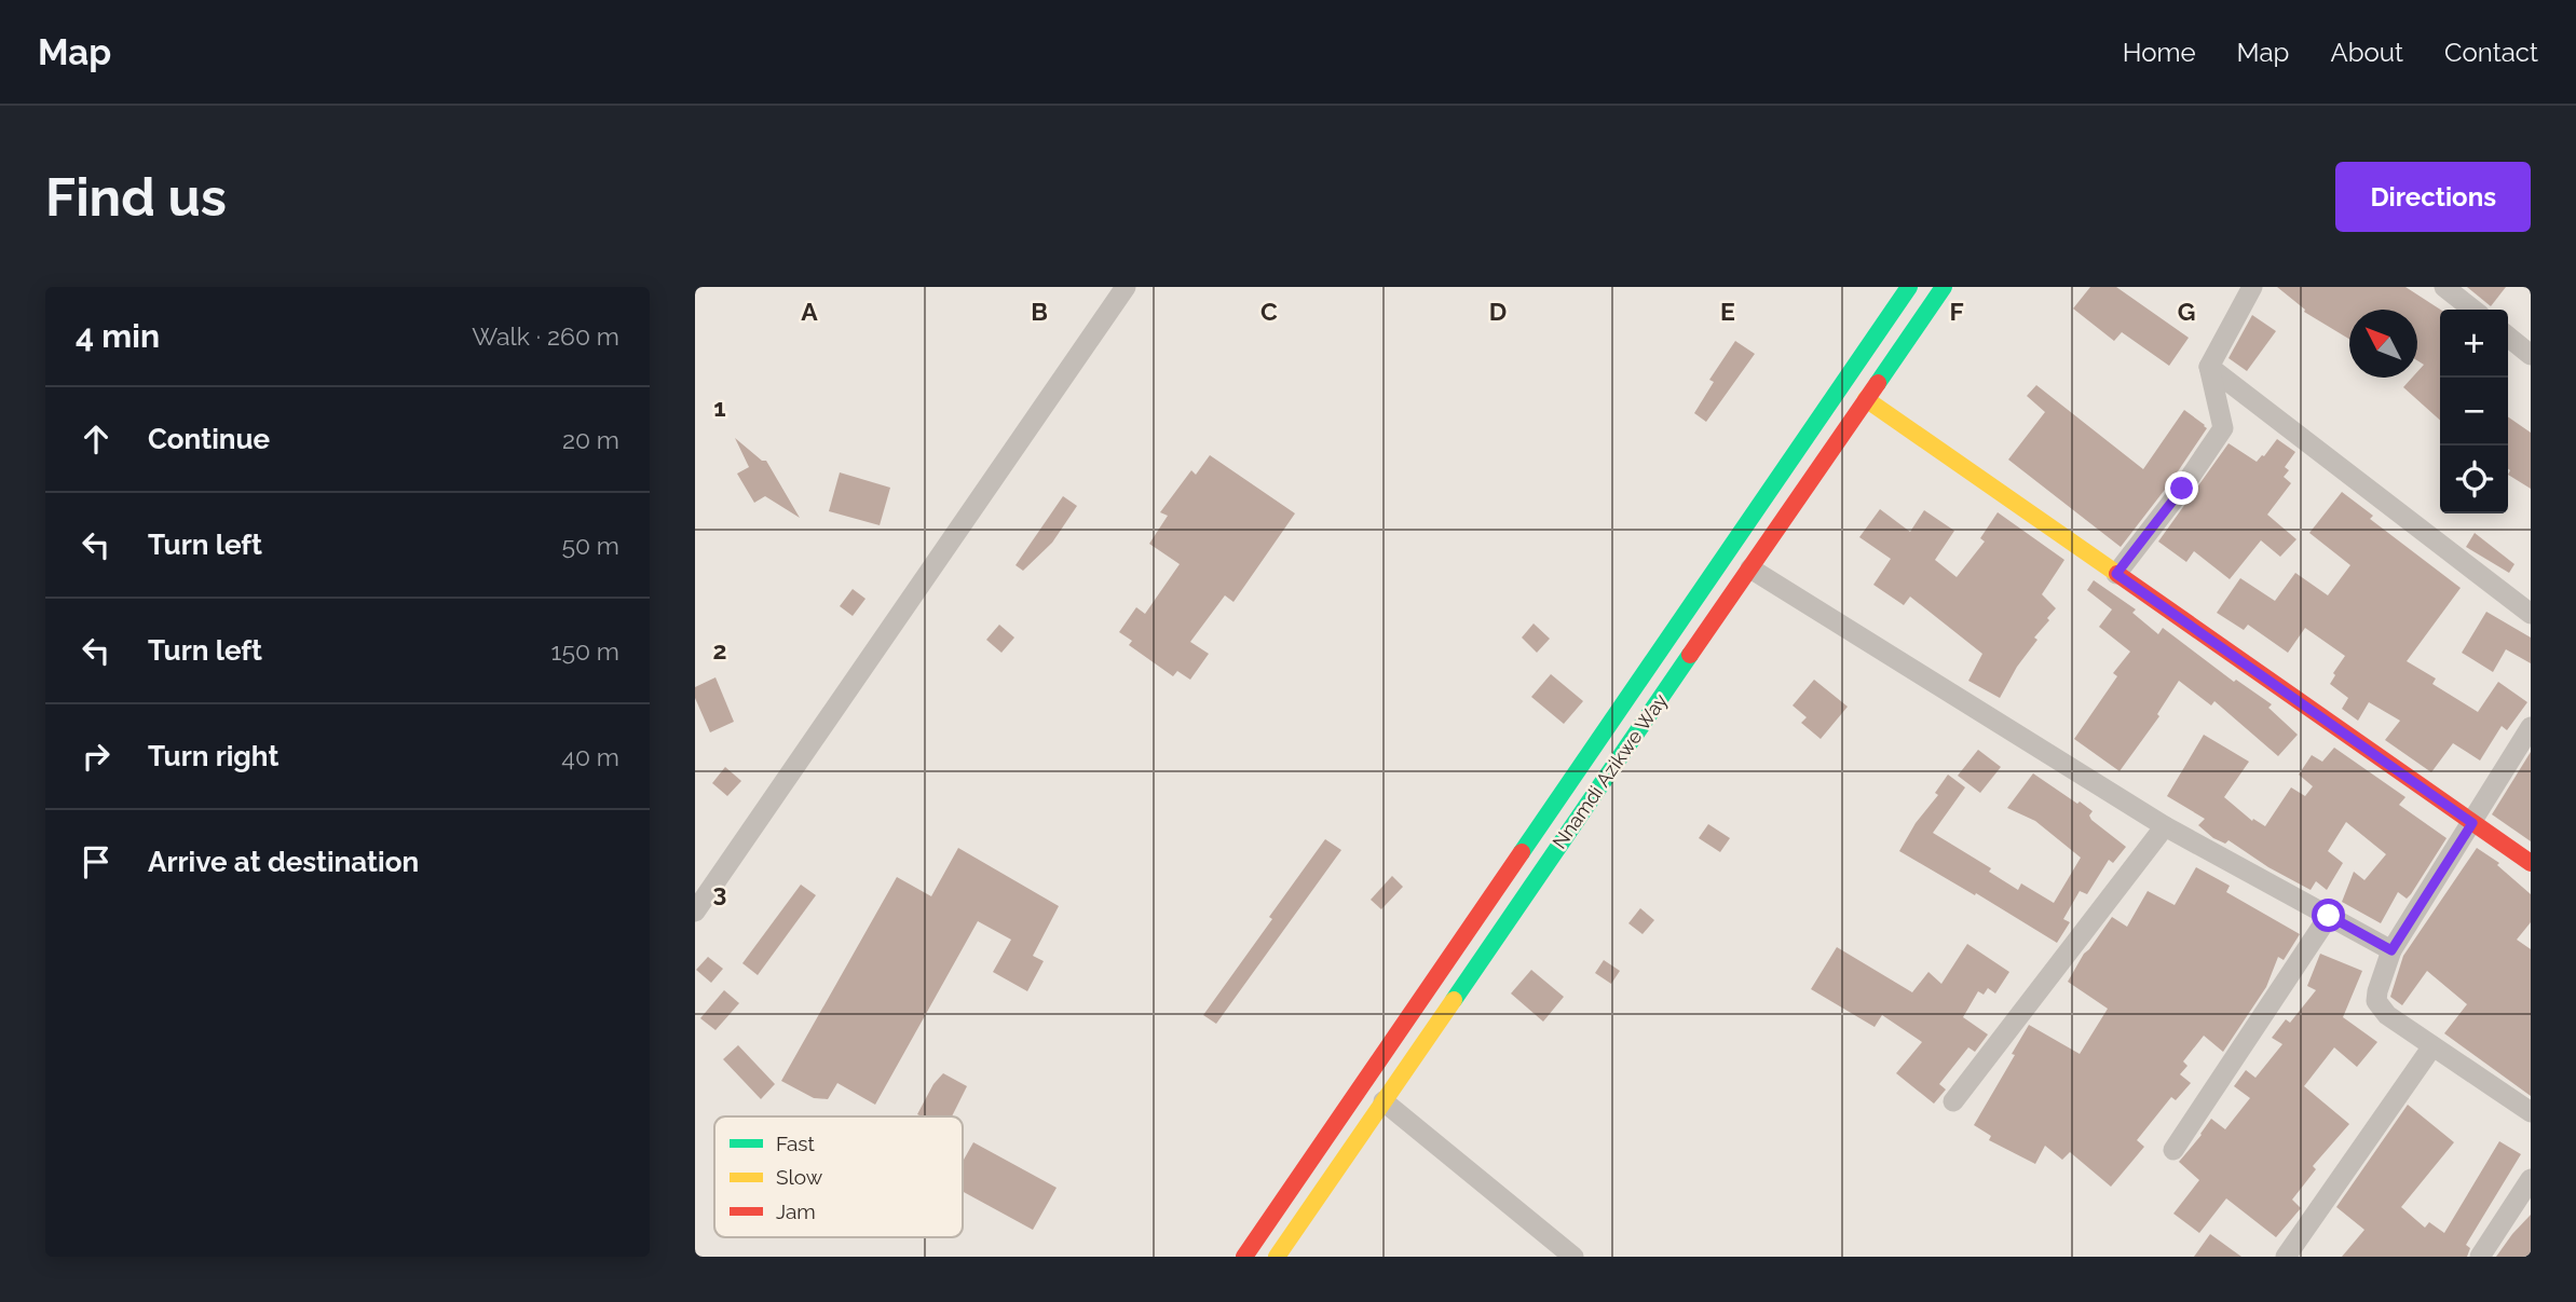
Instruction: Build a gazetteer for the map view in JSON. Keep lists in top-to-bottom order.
{
  "streets": {
    "main road": ["Nnamdi Azikwe Way"]
  },
  "legend": ["Fast", "Slow", "Jam"],
  "north": "top left",
  "page": {
    "header": "Map",
    "nav": [
      "Home",
      "Map",
      "About",
      "Contact"
    ],
    "buttons": "Directions",
    "title": "Find us",
    "heading": ["4 min", "Walk · 260 m"],
    "map_buttons": ["+", "−"],
    "list": [
      ["Continue", "20 m"],
      ["Turn left", "50 m"],
      ["Turn left", "150 m"],
      ["Turn right", "40 m"],
      "Arrive at destination"
    ]
  },
  "grid": {
    "columns": [
      "A",
      "B",
      "C",
      "D",
      "E",
      "F",
      "G"
    ],
    "rows": ["1", "2", "3"]
  }
}
